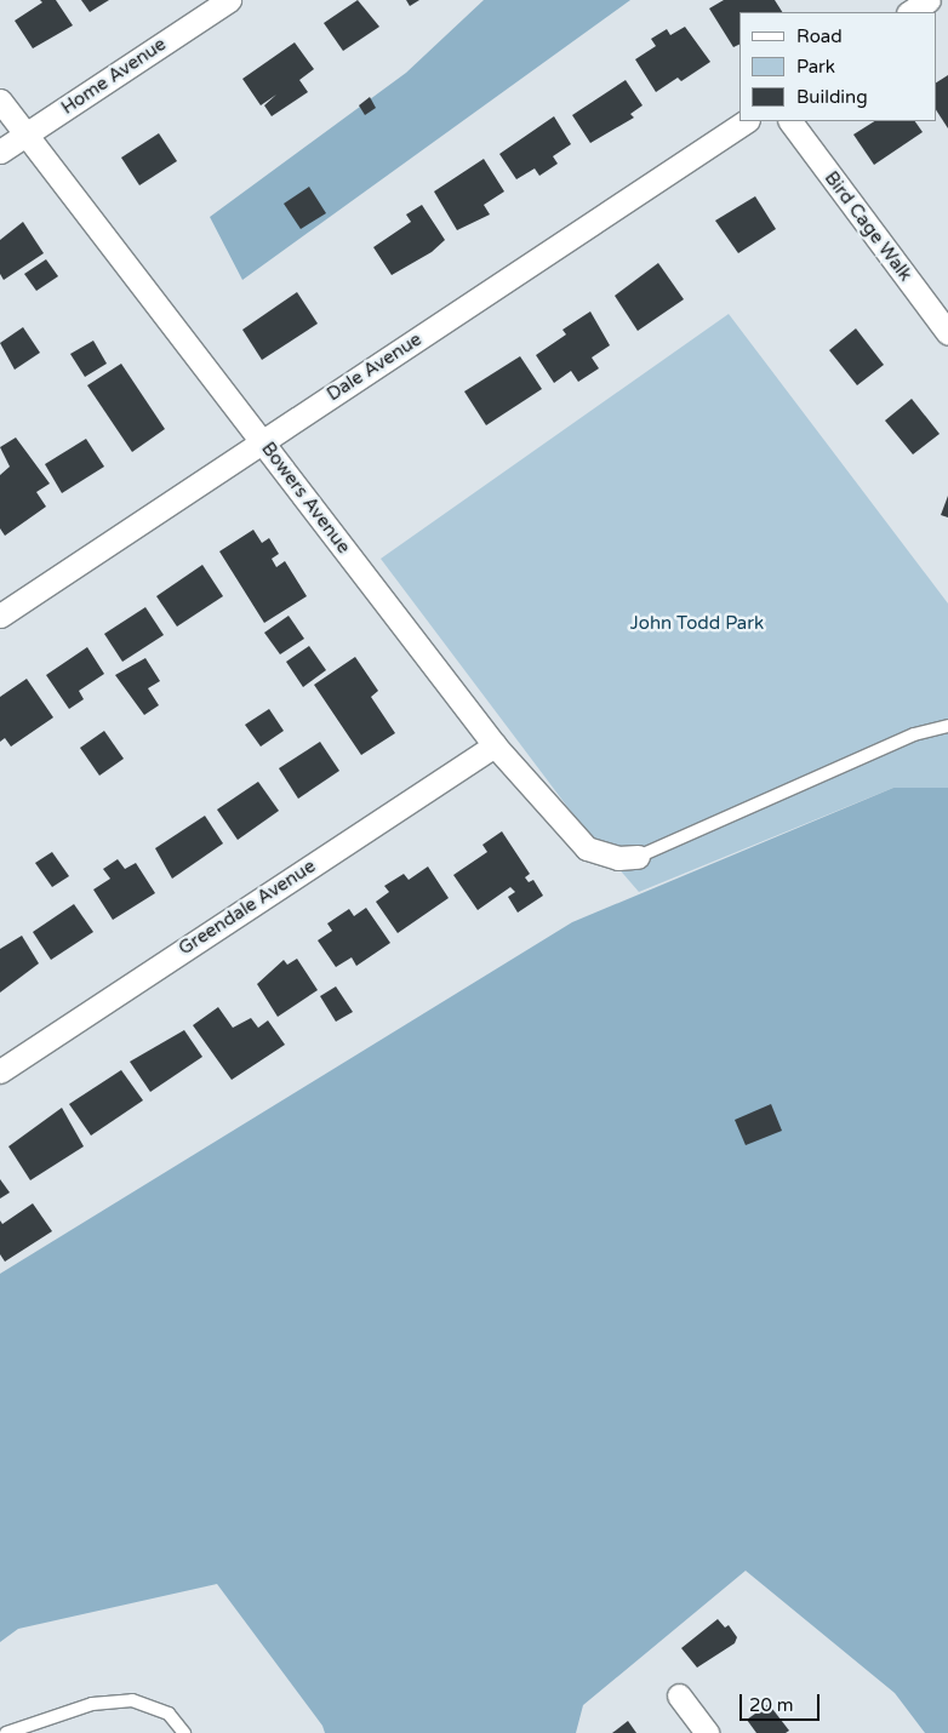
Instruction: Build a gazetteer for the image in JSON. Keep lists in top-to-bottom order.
{
  "streets": {
    "street": [
      "Home Avenue",
      "Bird Cage Walk",
      "Dale Avenue",
      "Bowers Avenue",
      "Greendale Avenue"
    ]
  },
  "crossings": [
    ["Home Avenue", "Bowers Avenue"],
    ["Dale Avenue", "Bowers Avenue"],
    ["Bowers Avenue", "Greendale Avenue"]
  ],
  "parks": ["John Todd Park"],
  "legend": ["Road", "Park", "Building"],
  "scale_bar": "20 m"
}
